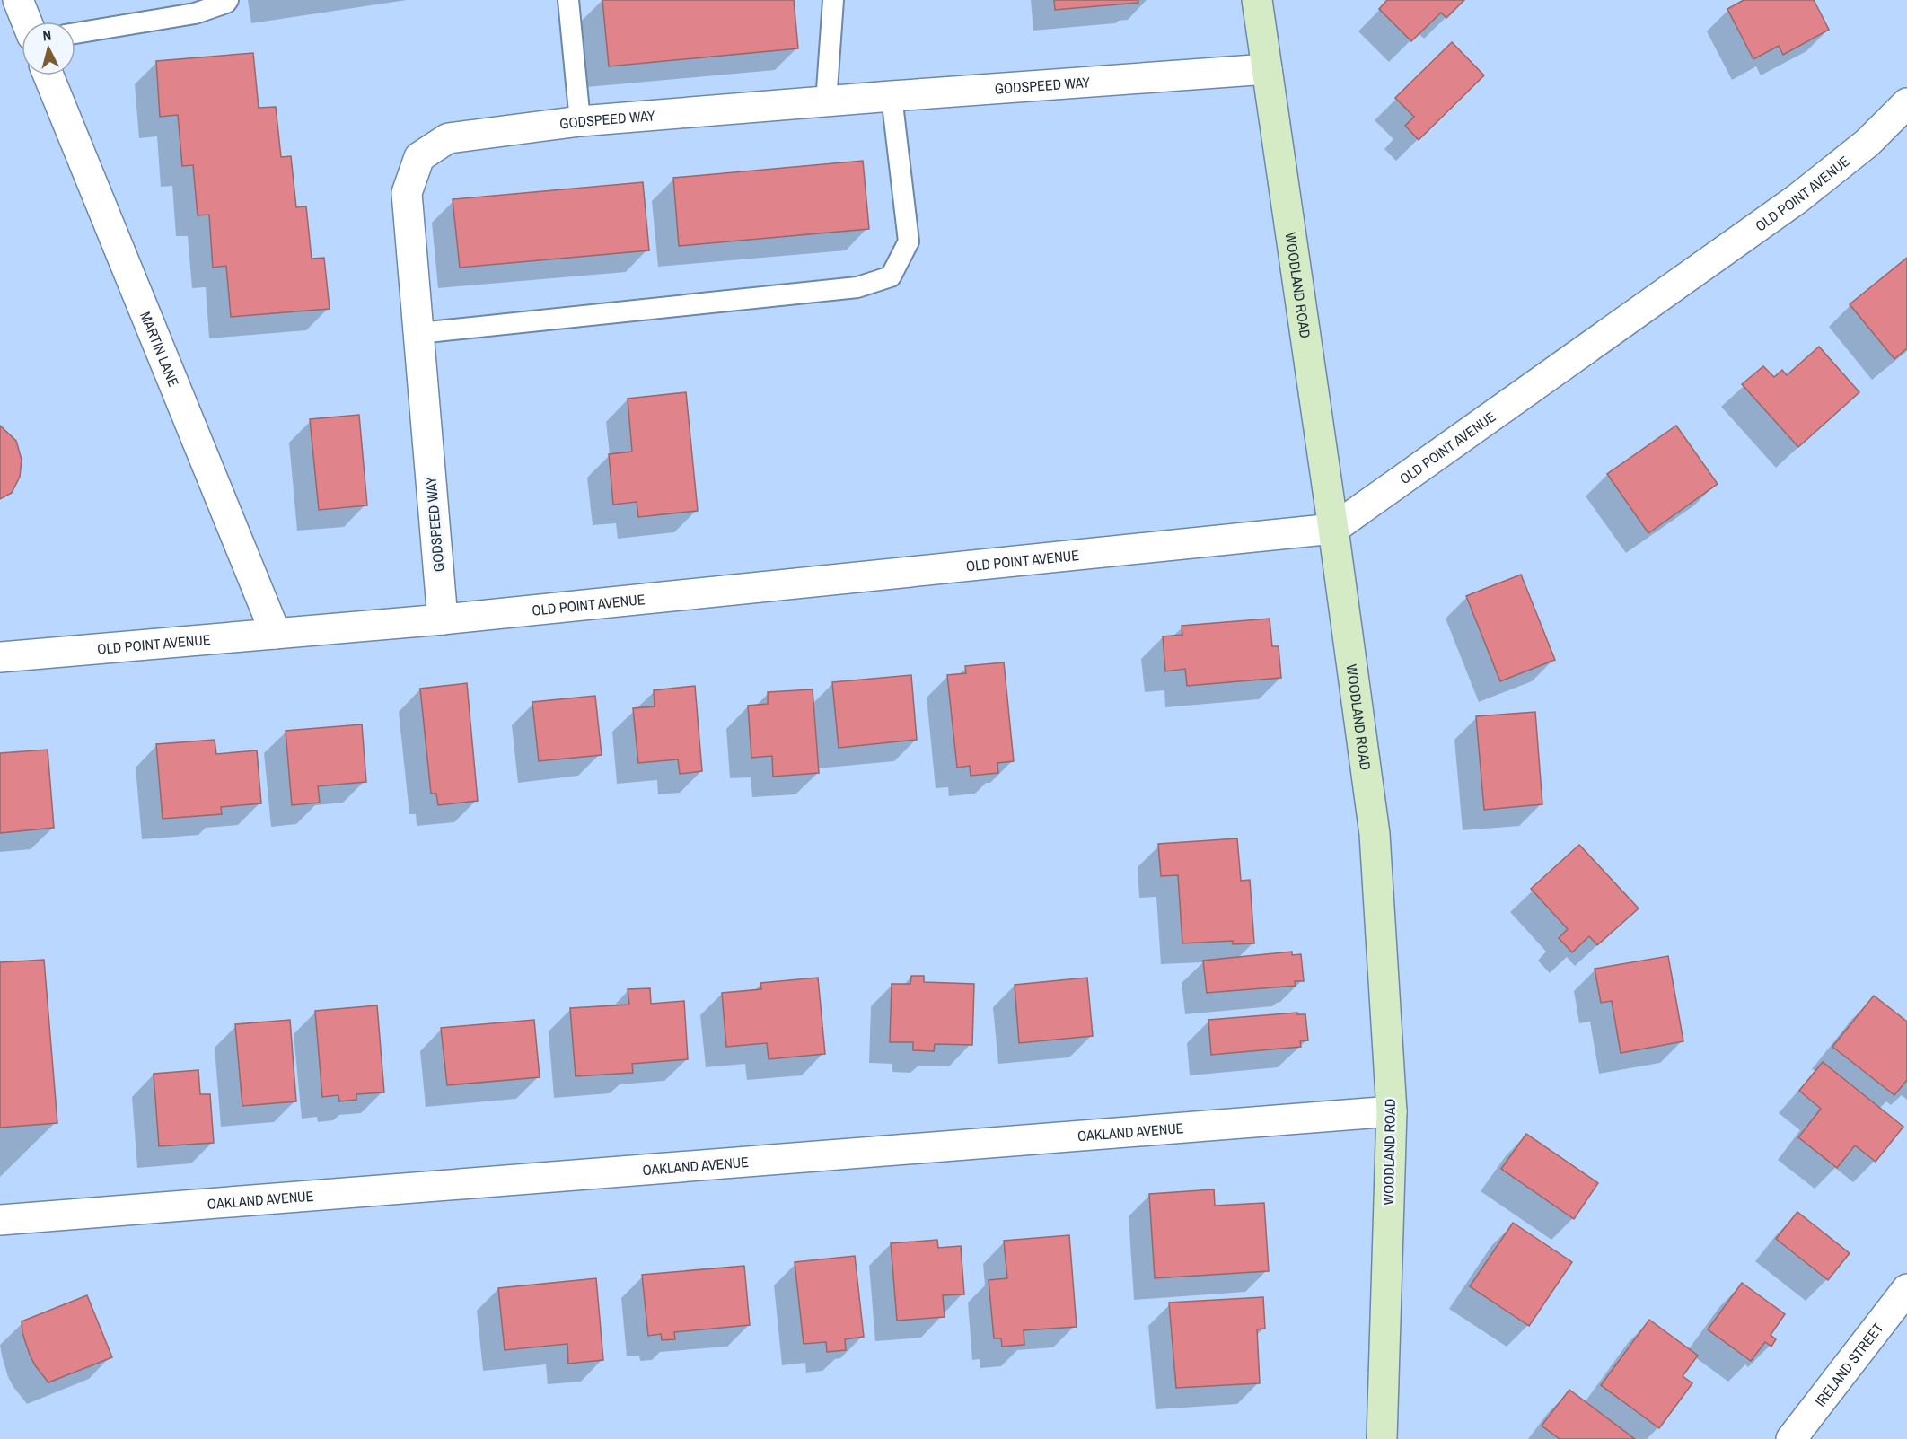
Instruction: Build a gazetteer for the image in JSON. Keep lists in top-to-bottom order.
{
  "streets": {
    "main road": ["WOODLAND ROAD"],
    "street": [
      "GODSPEED WAY",
      "OLD POINT AVENUE",
      "MARTIN LANE",
      "OAKLAND AVENUE",
      "IRELAND STREET"
    ]
  },
  "crossings": [
    ["GODSPEED WAY", "OLD POINT AVENUE"],
    ["GODSPEED WAY", "WOODLAND ROAD"],
    ["OLD POINT AVENUE", "WOODLAND ROAD"],
    ["OLD POINT AVENUE", "MARTIN LANE"],
    ["WOODLAND ROAD", "OAKLAND AVENUE"]
  ],
  "north": "top"
}
